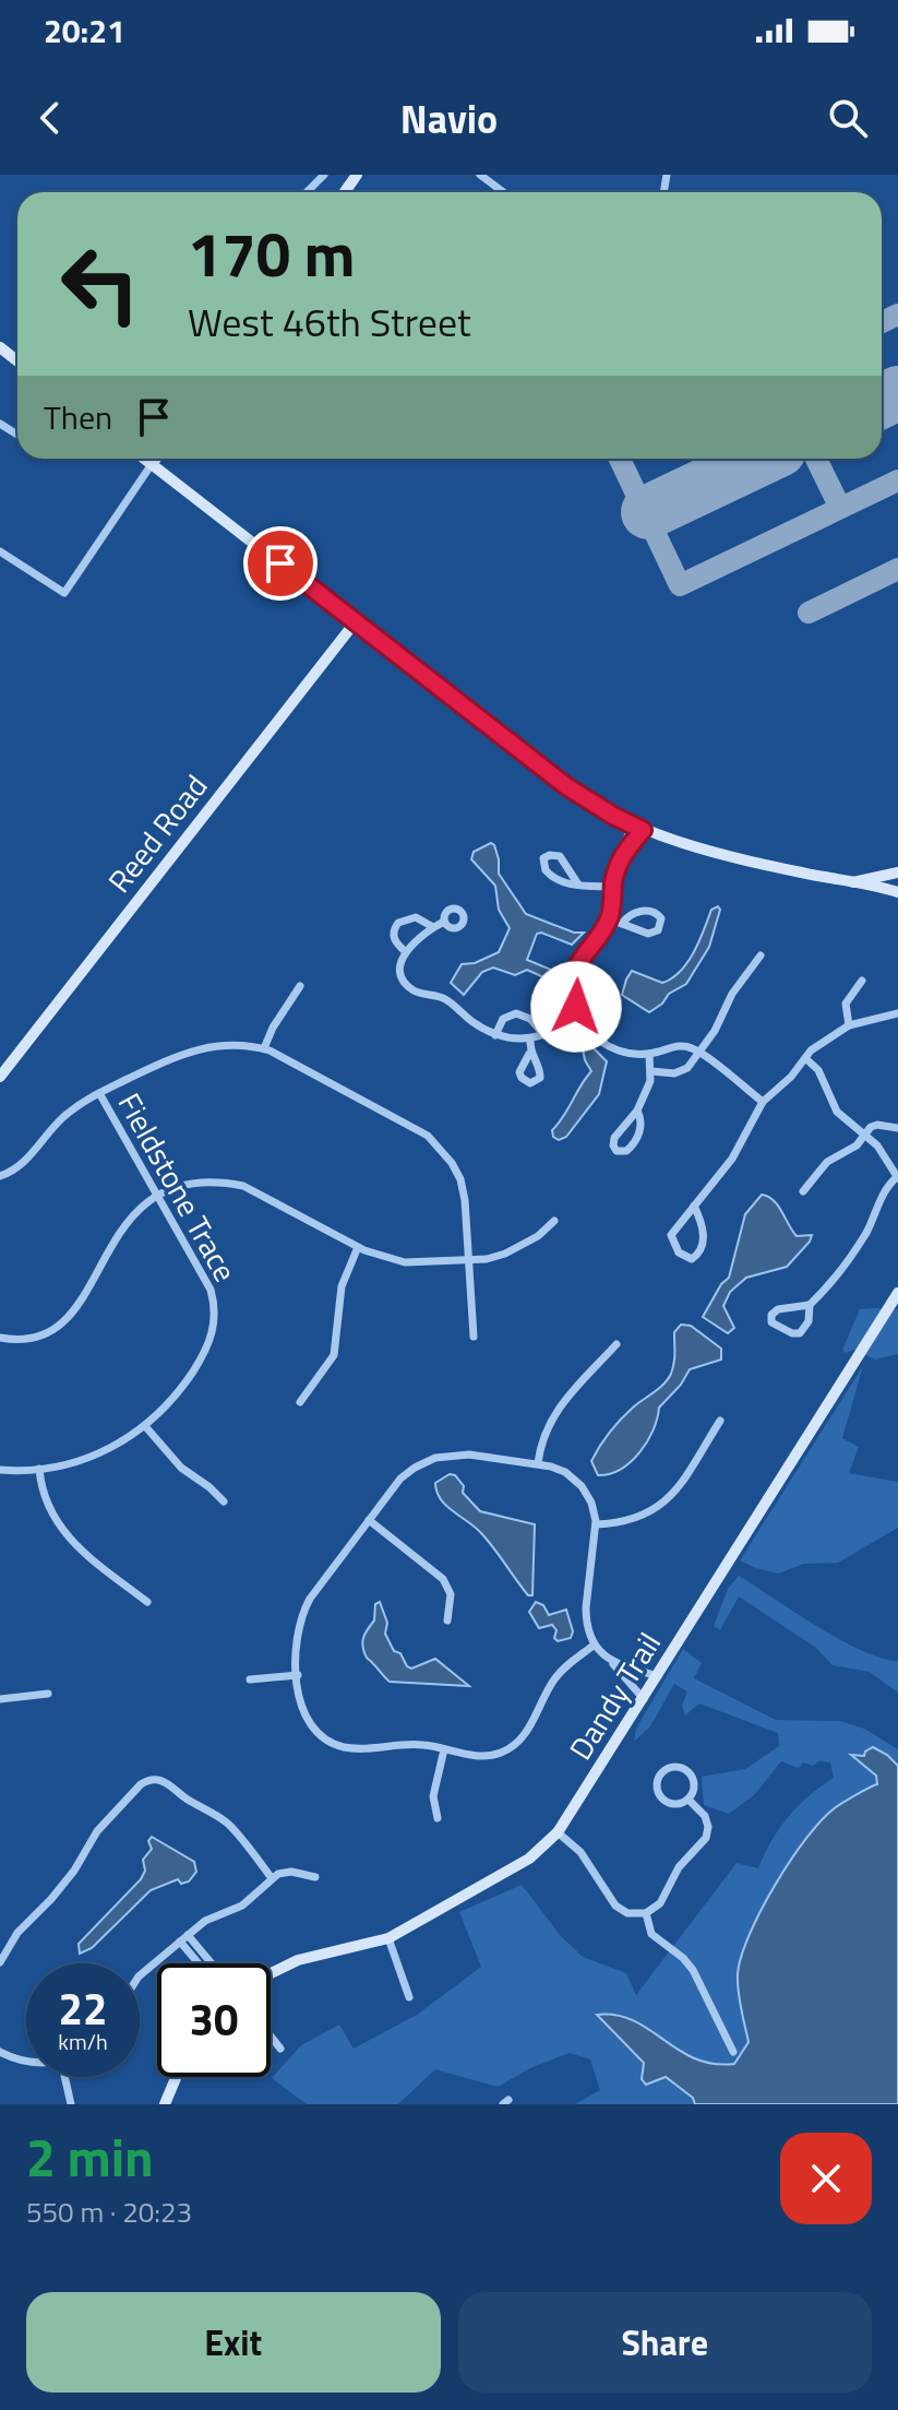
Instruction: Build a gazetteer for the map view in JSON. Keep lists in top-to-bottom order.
{
  "streets": {
    "street": ["Reed Road", "Fieldstone Trace", "Dandy Trail"]
  },
  "page": {
    "status": "20:21",
    "header": "Navio",
    "turn": ["170 m", "West 46th Street"],
    "then": "Then",
    "speed": "22 km/h",
    "limit": "30",
    "heading": ["2 min", "550 m · 20:23"],
    "buttons": ["Exit", "Share"]
  }
}
